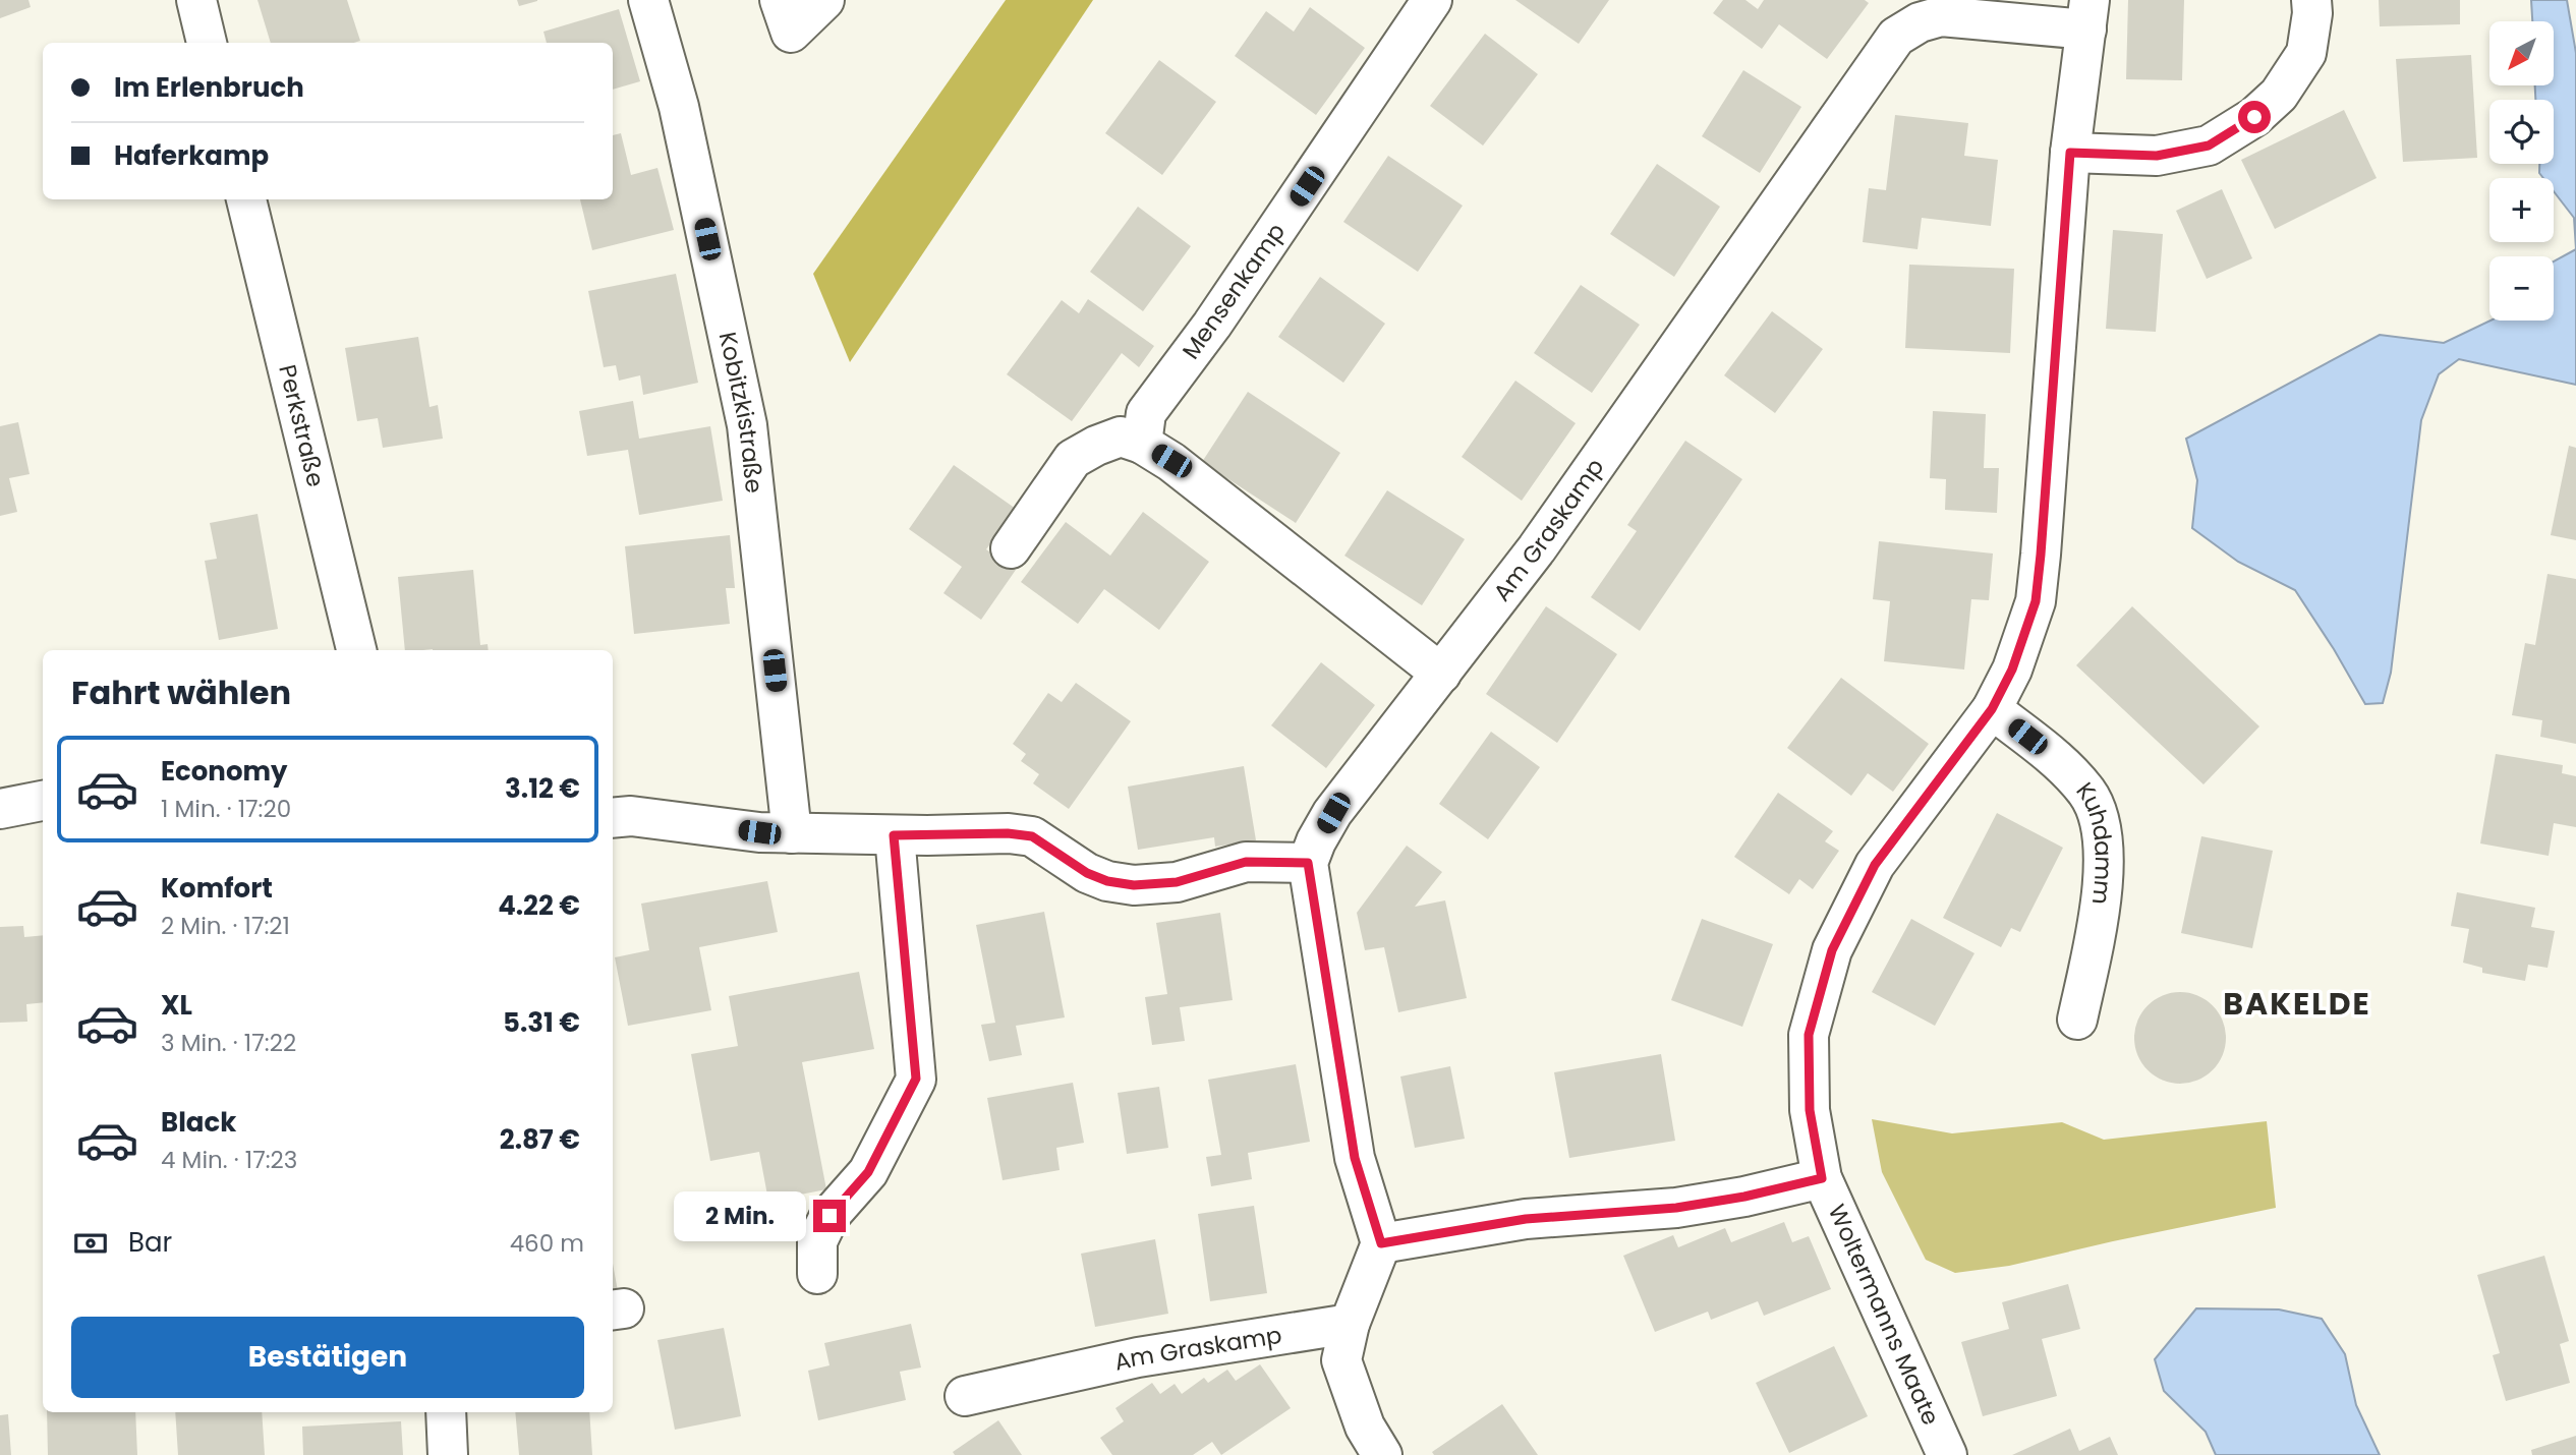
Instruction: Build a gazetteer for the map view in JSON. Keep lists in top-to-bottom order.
{
  "streets": {
    "street": [
      "Mensenkamp",
      "Kobitzkistraße",
      "Perkstraße",
      "Am Graskamp",
      "Kuhdamm",
      "Woltermanns Maate"
    ]
  },
  "crossings": [
    ["Am Graskamp", "Woltermanns Maate"],
    ["Kuhdamm", "Woltermanns Maate"]
  ],
  "districts": ["BAKELDE"],
  "north": "bottom left",
  "page": {
    "map_buttons": ["+", "−"],
    "banner": ["Im Erlenbruch", "Haferkamp"],
    "heading": "Fahrt wählen",
    "list": [
      {
        "name": "Economy",
        "note": "1 Min. · 17:20",
        "value": "3.12 €"
      },
      {
        "name": "Komfort",
        "note": "2 Min. · 17:21",
        "value": "4.22 €"
      },
      {
        "name": "XL",
        "note": "3 Min. · 17:22",
        "value": "5.31 €"
      },
      {
        "name": "Black",
        "note": "4 Min. · 17:23",
        "value": "2.87 €"
      }
    ],
    "bubble": "2 Min.",
    "pay": ["Bar", "460 m"],
    "buttons": "Bestätigen"
  }
}
